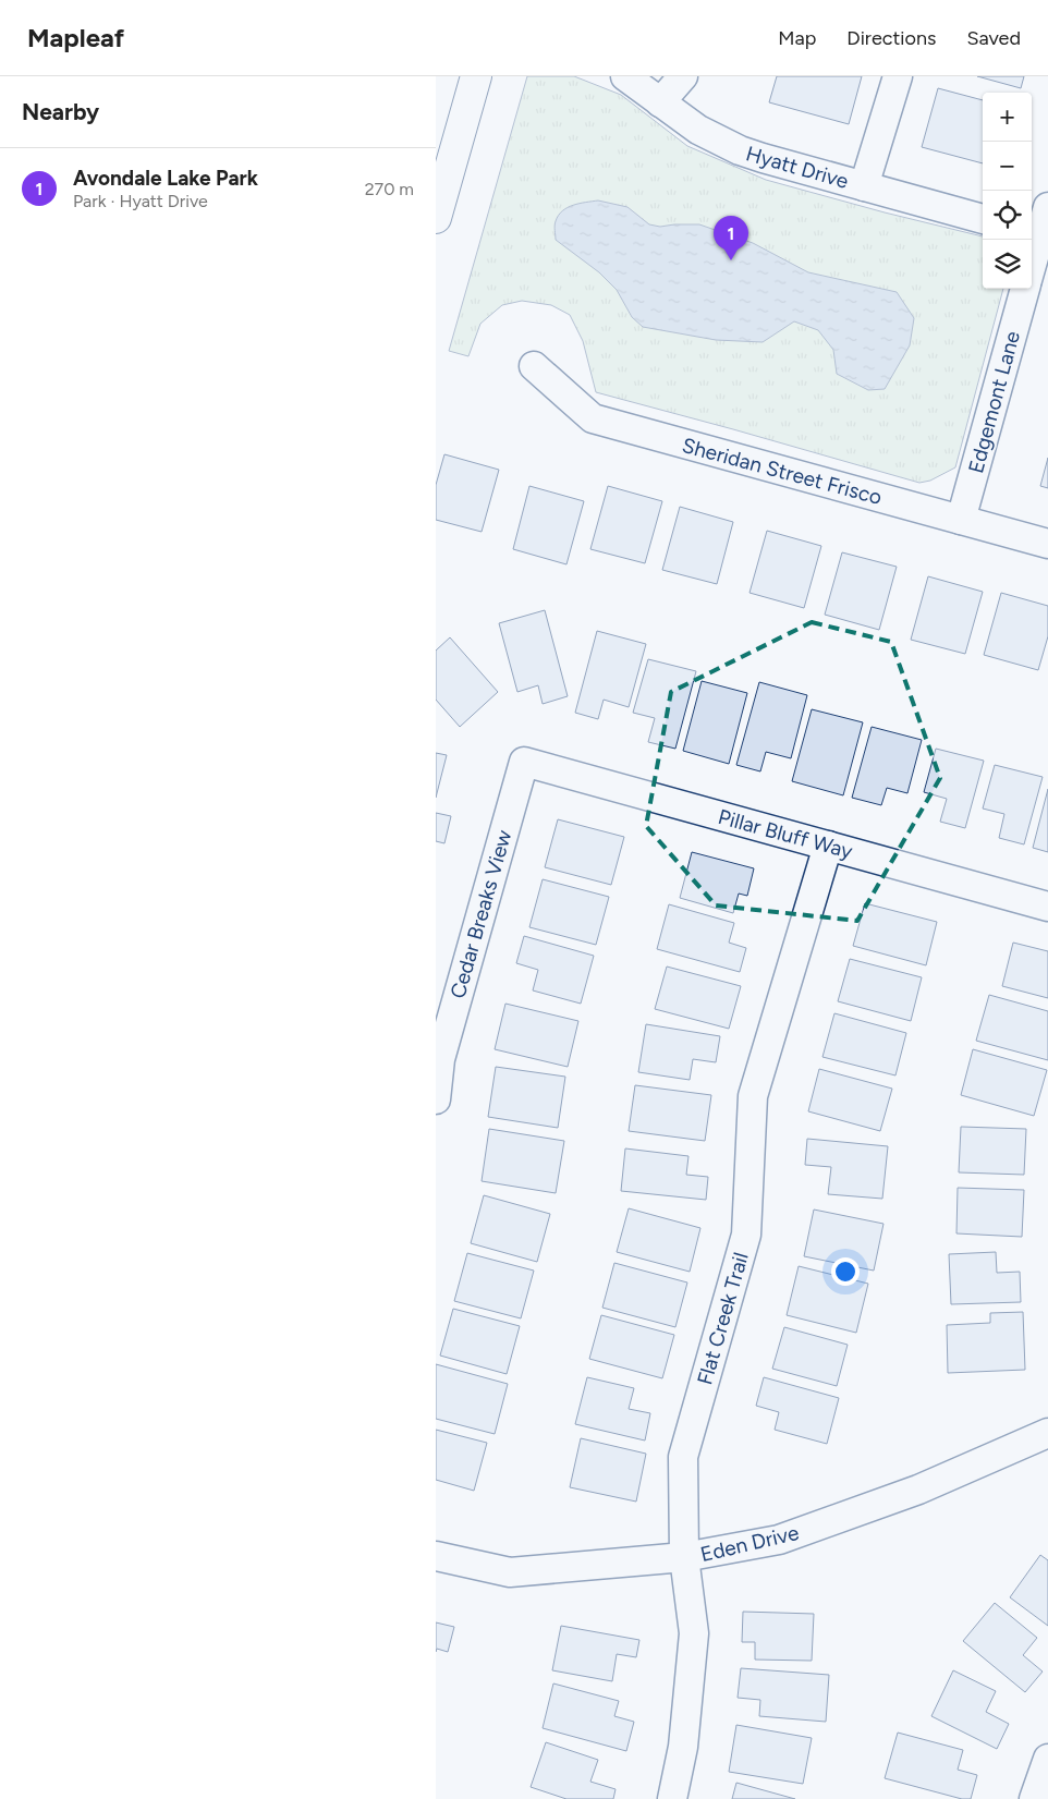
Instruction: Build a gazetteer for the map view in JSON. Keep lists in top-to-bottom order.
{
  "streets": {
    "street": [
      "Hyatt Drive",
      "Edgemont Lane",
      "Sheridan Street Frisco",
      "Pillar Bluff Way",
      "Cedar Breaks View",
      "Flat Creek Trail",
      "Eden Drive"
    ]
  },
  "crossings": [
    ["Edgemont Lane", "Sheridan Street Frisco"],
    ["Pillar Bluff Way", "Cedar Breaks View"],
    ["Pillar Bluff Way", "Flat Creek Trail"],
    ["Flat Creek Trail", "Eden Drive"]
  ],
  "page": {
    "header": "Mapleaf",
    "nav": ["Map", "Directions", "Saved"],
    "heading": "Nearby",
    "map_buttons": ["+", "−"],
    "list": [
      {
        "mark": "1",
        "name": "Avondale Lake Park",
        "note": "Park · Hyatt Drive",
        "value": "270 m"
      }
    ],
    "pins": "1"
  }
}
